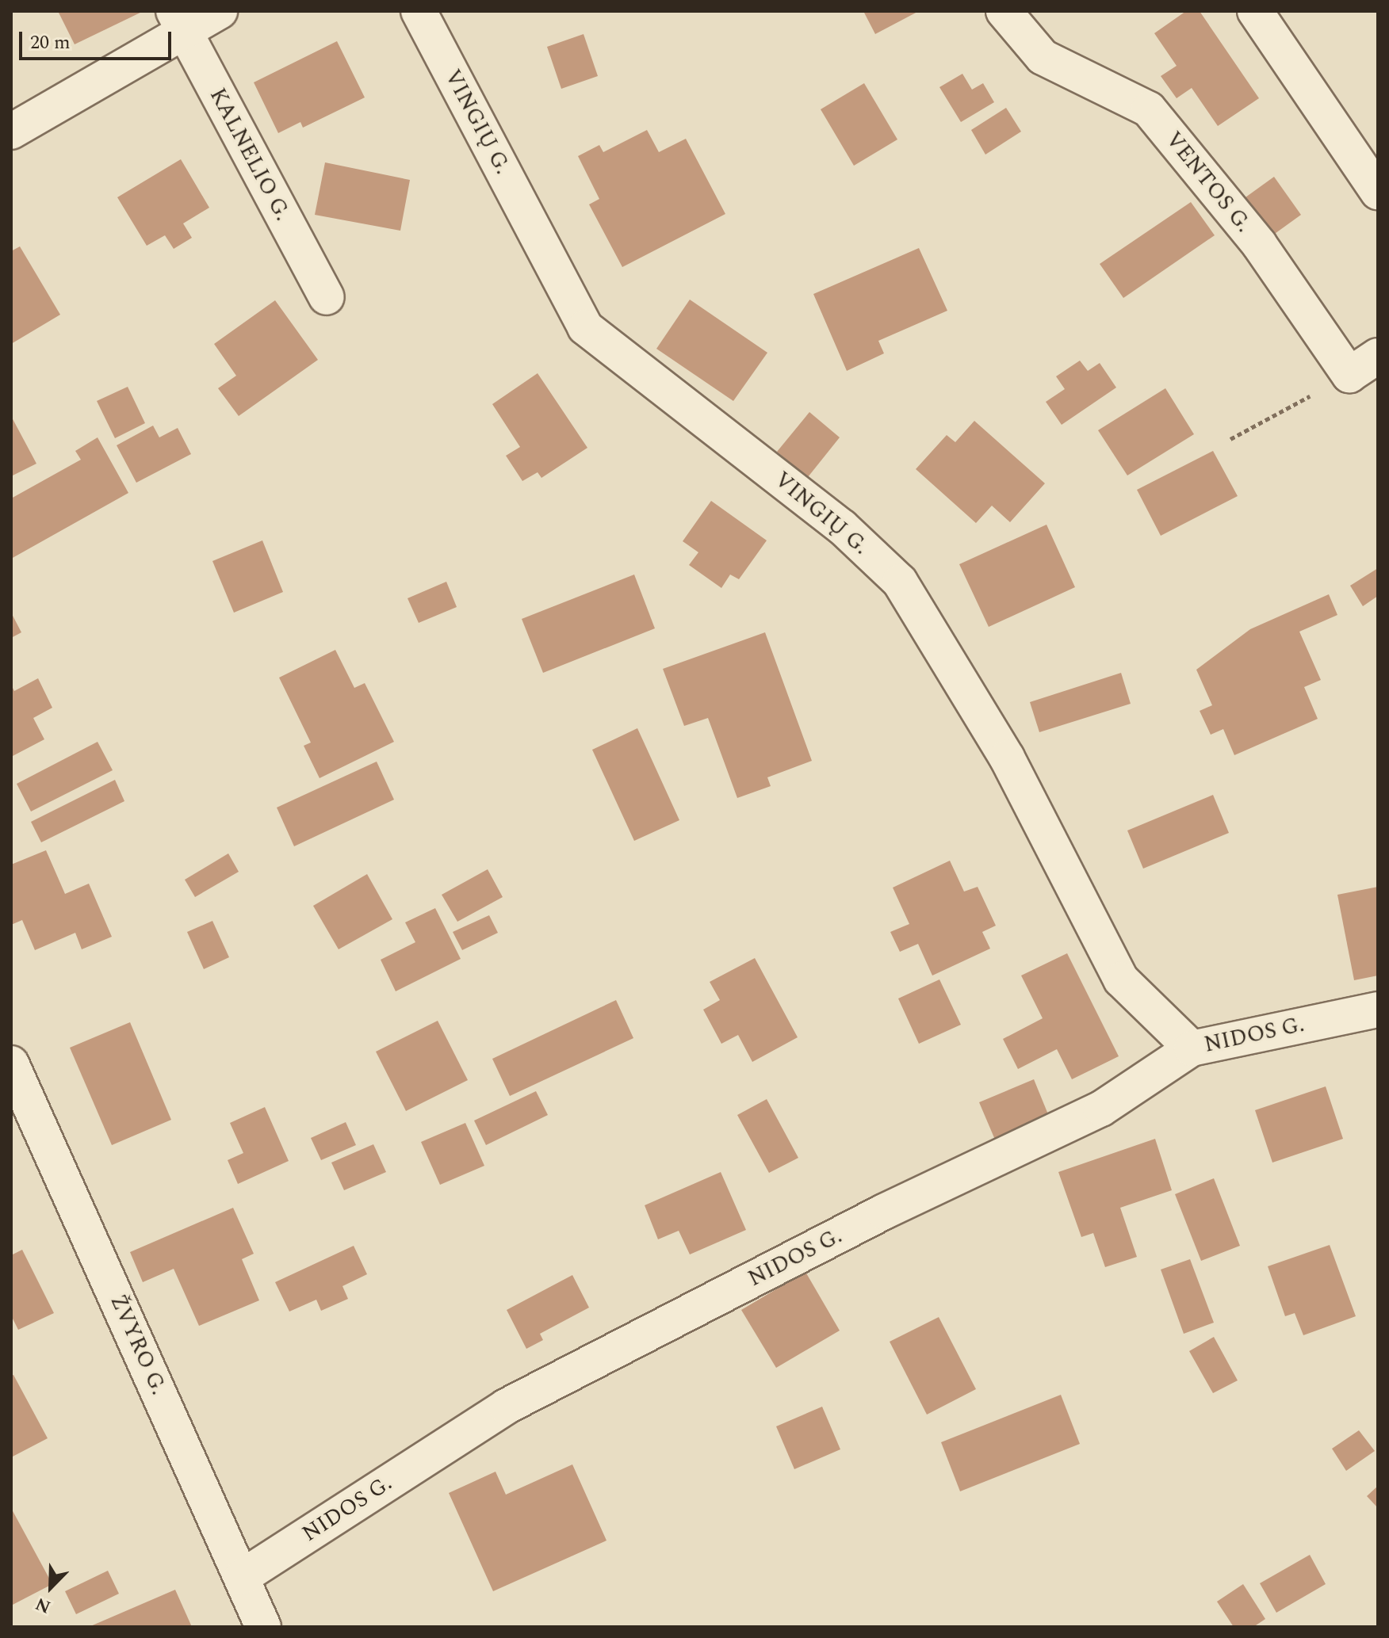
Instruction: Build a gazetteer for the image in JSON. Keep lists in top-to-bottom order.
{
  "streets": {
    "street": [
      "VINGIŲ G.",
      "KALNELIO G.",
      "VENTOS G.",
      "NIDOS G.",
      "ŽVYRO G."
    ]
  },
  "crossings": [
    ["VINGIŲ G.", "NIDOS G."],
    ["NIDOS G.", "ŽVYRO G."]
  ],
  "scale_bar": "20 m",
  "north": "bottom left"
}
